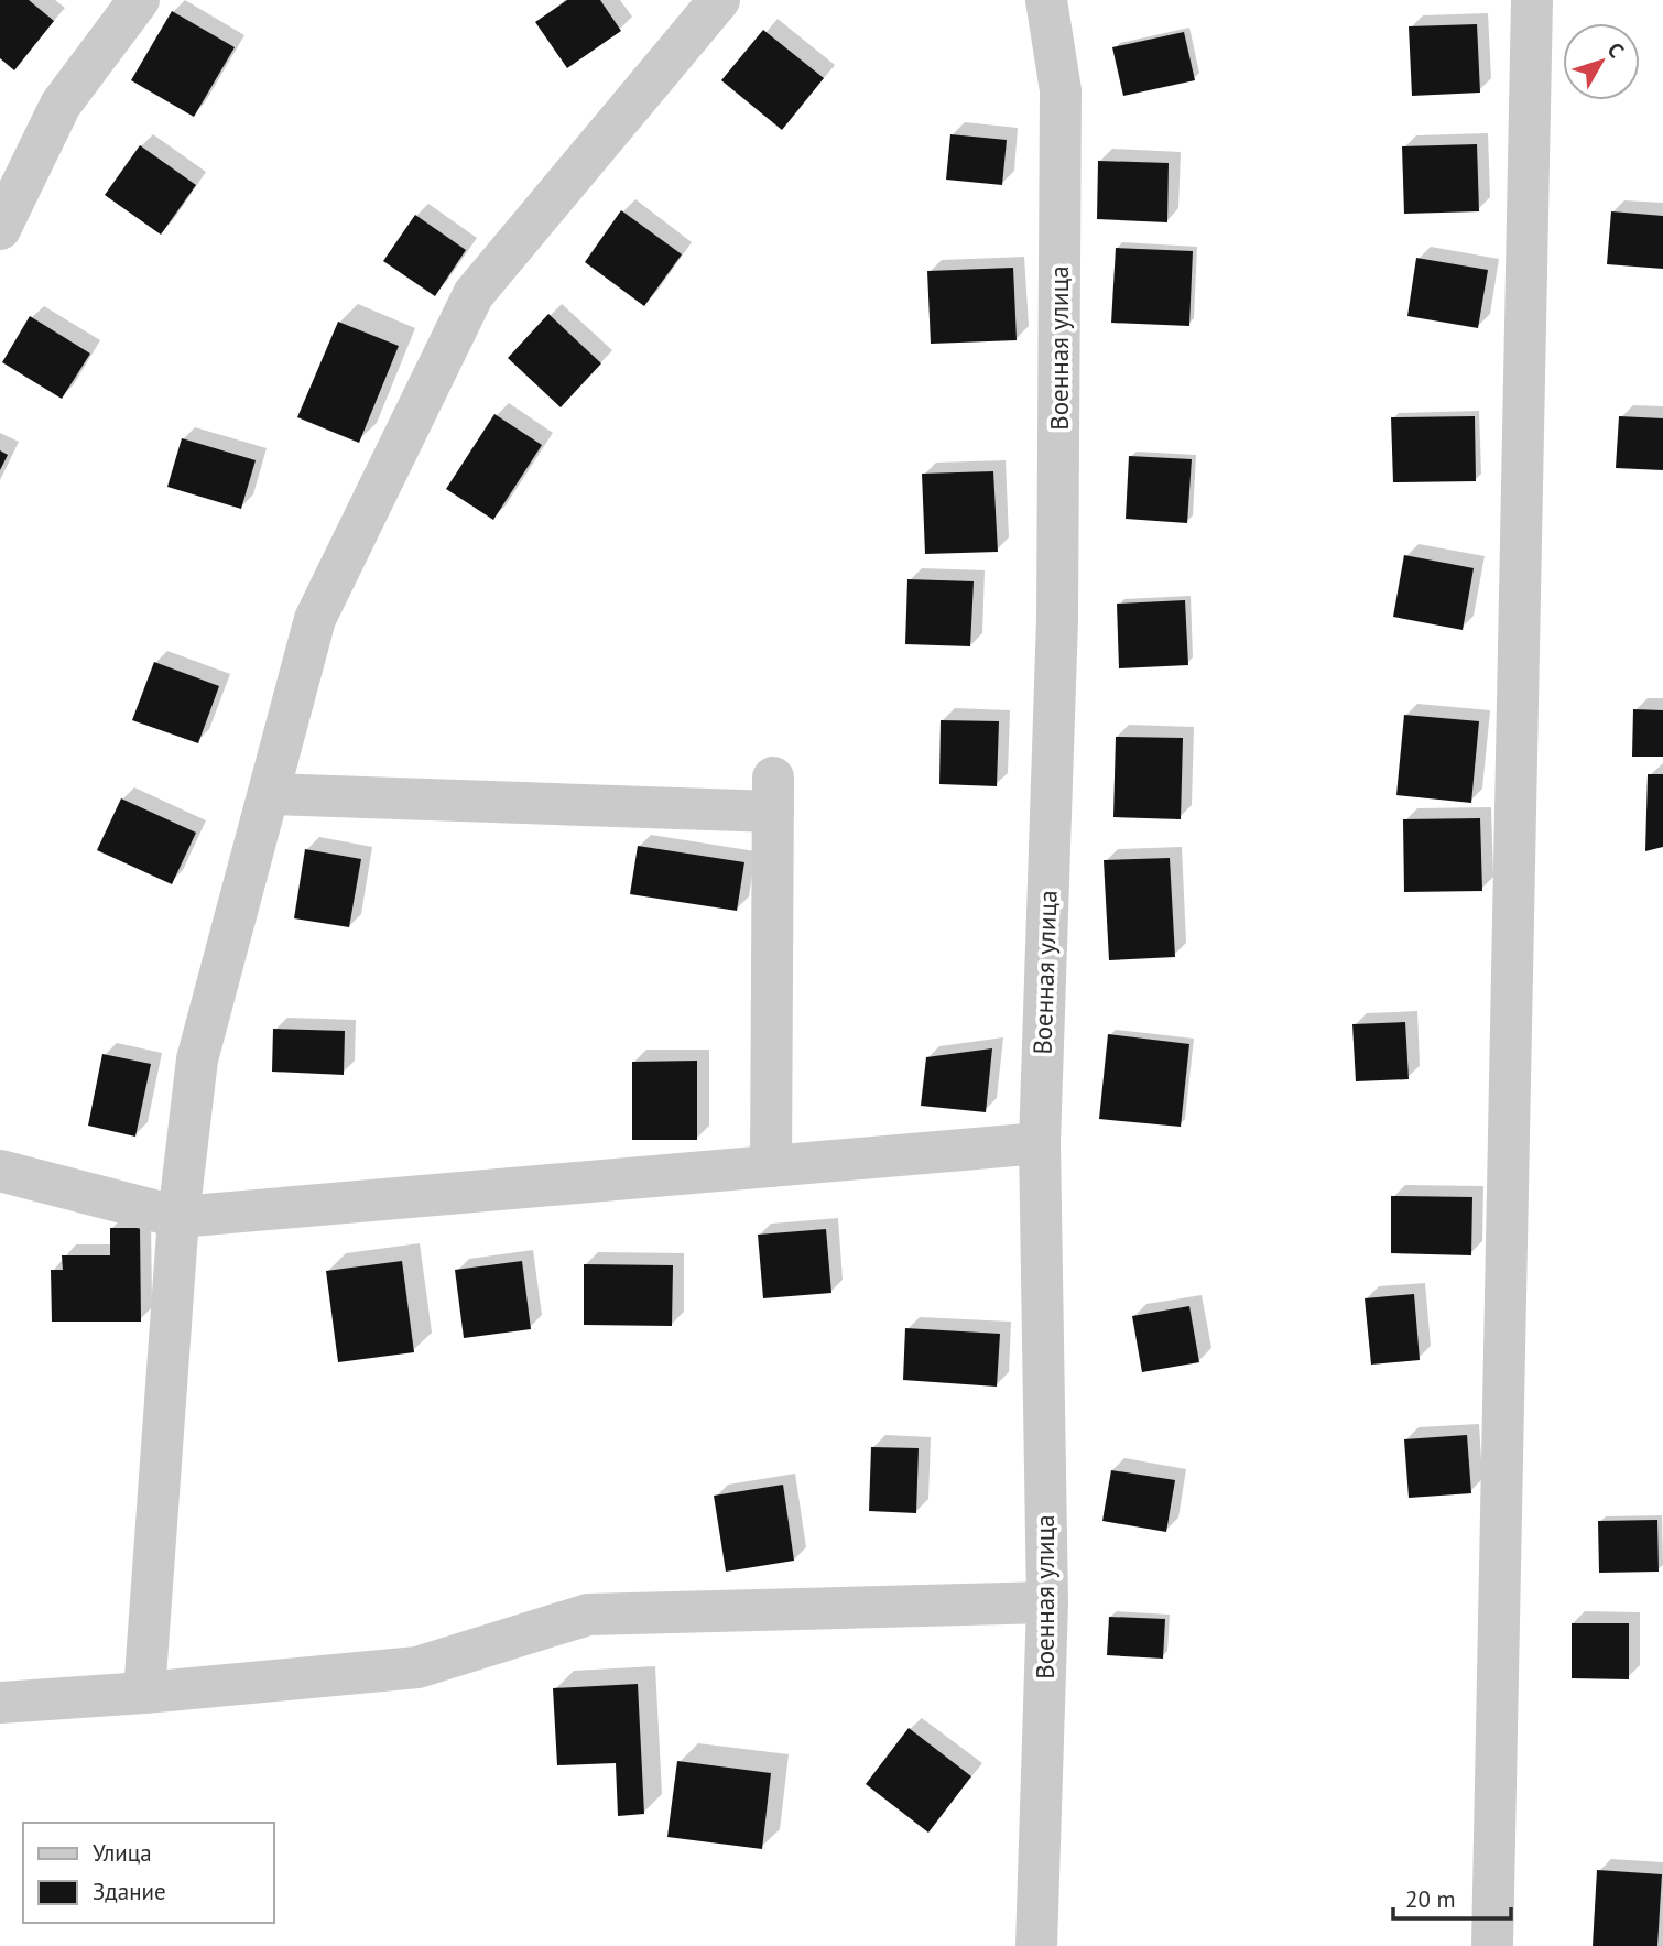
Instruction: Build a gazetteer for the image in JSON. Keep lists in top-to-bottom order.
{
  "streets": {
    "street": ["Военная улица"]
  },
  "legend": ["Улица", "Здание"],
  "scale_bar": "20 m",
  "north": "top right"
}
